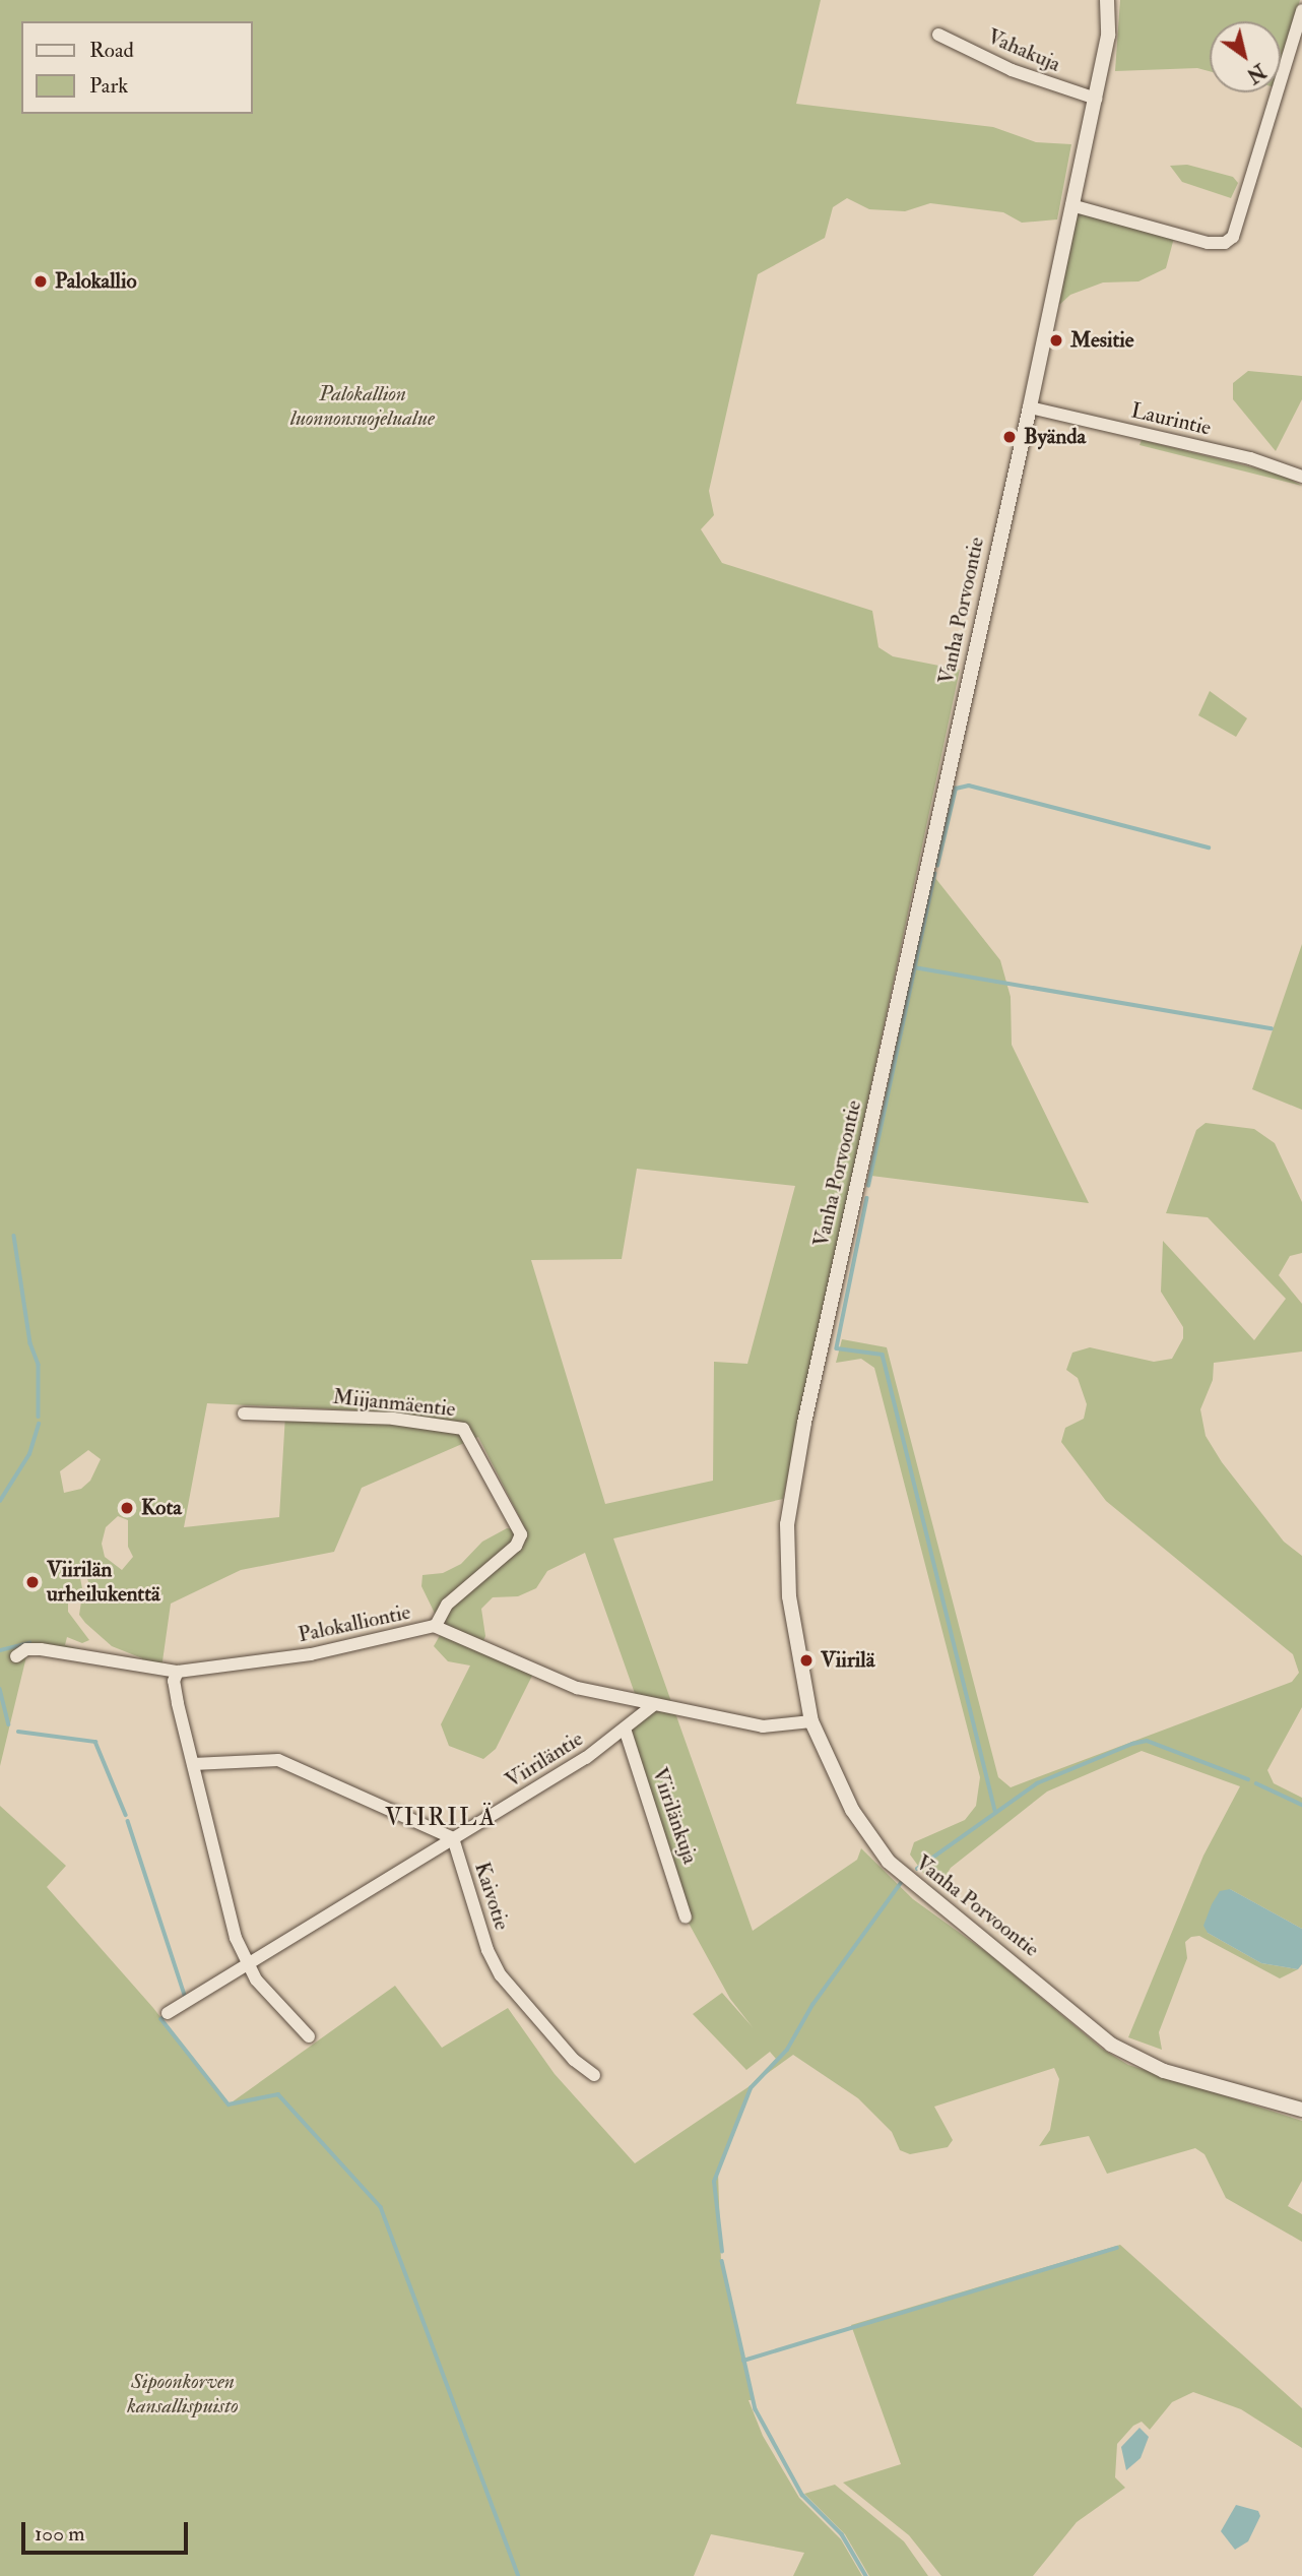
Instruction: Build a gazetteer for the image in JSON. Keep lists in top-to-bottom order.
{
  "streets": {
    "street": [
      "Vahakuja",
      "Laurintie",
      "Vanha Porvoontie",
      "Miijanmäentie",
      "Palokalliontie",
      "Viiriläntie",
      "Viirilänkuja",
      "Kaivotie"
    ]
  },
  "crossings": [
    ["Vahakuja", "Vanha Porvoontie"],
    ["Laurintie", "Vanha Porvoontie"],
    ["Miijanmäentie", "Palokalliontie"],
    ["Palokalliontie", "Viiriläntie"],
    ["Viiriläntie", "Viirilänkuja"],
    ["Viiriläntie", "Kaivotie"]
  ],
  "districts": ["VIIRILÄ"],
  "parks": ["Palokallion luonnonsuojelualue", "Sipoonkorven kansallispuisto"],
  "places": [
    "Palokallio",
    "Mesitie",
    "Byända",
    "Kota",
    "Viirilän urheilukenttä",
    "Viirilä"
  ],
  "legend": ["Road", "Park"],
  "scale_bar": "100 m",
  "north": "bottom right"
}
